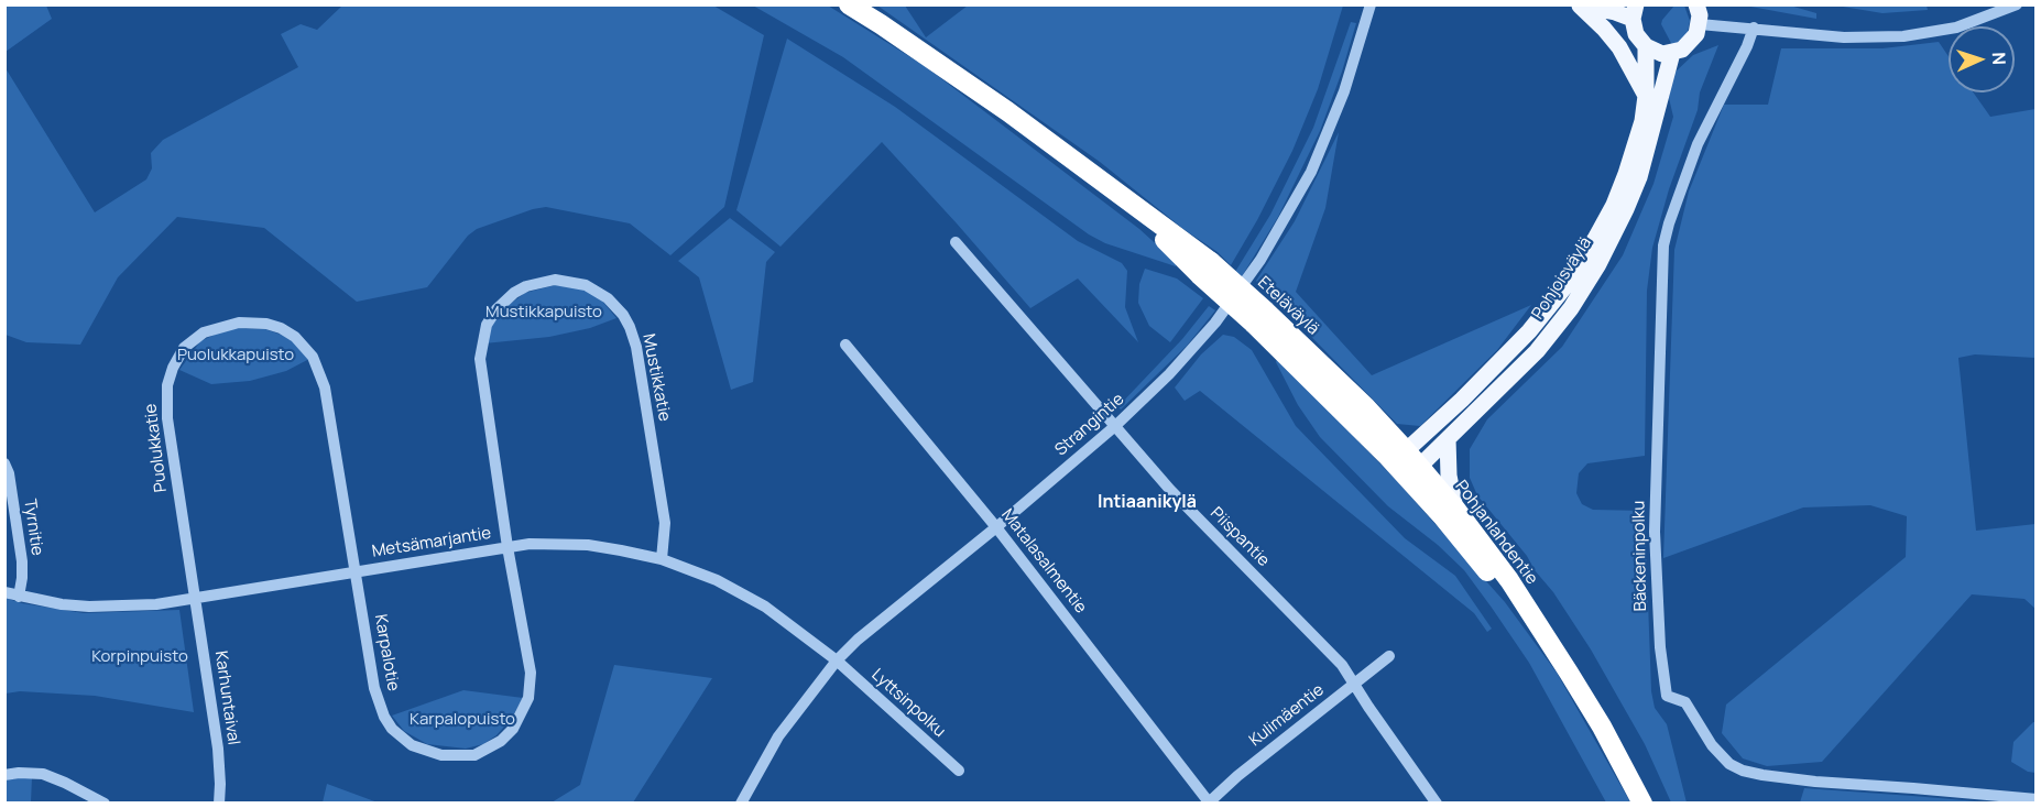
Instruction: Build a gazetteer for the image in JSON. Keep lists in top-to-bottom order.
{
  "streets": {
    "highway": ["Eteläväylä", "Pohjanlahdentie"],
    "main road": ["Pohjoisväylä"],
    "street": [
      "Mustikkatie",
      "Strangintie",
      "Puolukkatie",
      "Tyrnitie",
      "Piispantie",
      "Metsämarjantie",
      "Bäckeninpolku",
      "Matalasalmentie",
      "Karpalotie",
      "Karhuntaival",
      "Lyttsinpolku",
      "Kulimäentie"
    ]
  },
  "crossings": [
    ["Pohjoisväylä", "Eteläväylä"],
    ["Pohjoisväylä", "Pohjanlahdentie"],
    ["Eteläväylä", "Pohjanlahdentie"],
    ["Mustikkatie", "Puolukkatie"],
    ["Mustikkatie", "Metsämarjantie"],
    ["Mustikkatie", "Karpalotie"],
    ["Strangintie", "Piispantie"],
    ["Strangintie", "Metsämarjantie"],
    ["Strangintie", "Matalasalmentie"],
    ["Strangintie", "Lyttsinpolku"],
    ["Puolukkatie", "Metsämarjantie"],
    ["Puolukkatie", "Karpalotie"],
    ["Puolukkatie", "Karhuntaival"],
    ["Tyrnitie", "Metsämarjantie"],
    ["Piispantie", "Kulimäentie"],
    ["Metsämarjantie", "Karpalotie"],
    ["Metsämarjantie", "Karhuntaival"],
    ["Metsämarjantie", "Lyttsinpolku"],
    ["Matalasalmentie", "Kulimäentie"]
  ],
  "districts": ["Intiaanikylä"],
  "parks": [
    "Mustikkapuisto",
    "Puolukkapuisto",
    "Korpinpuisto",
    "Karpalopuisto"
  ],
  "north": "right"
}
